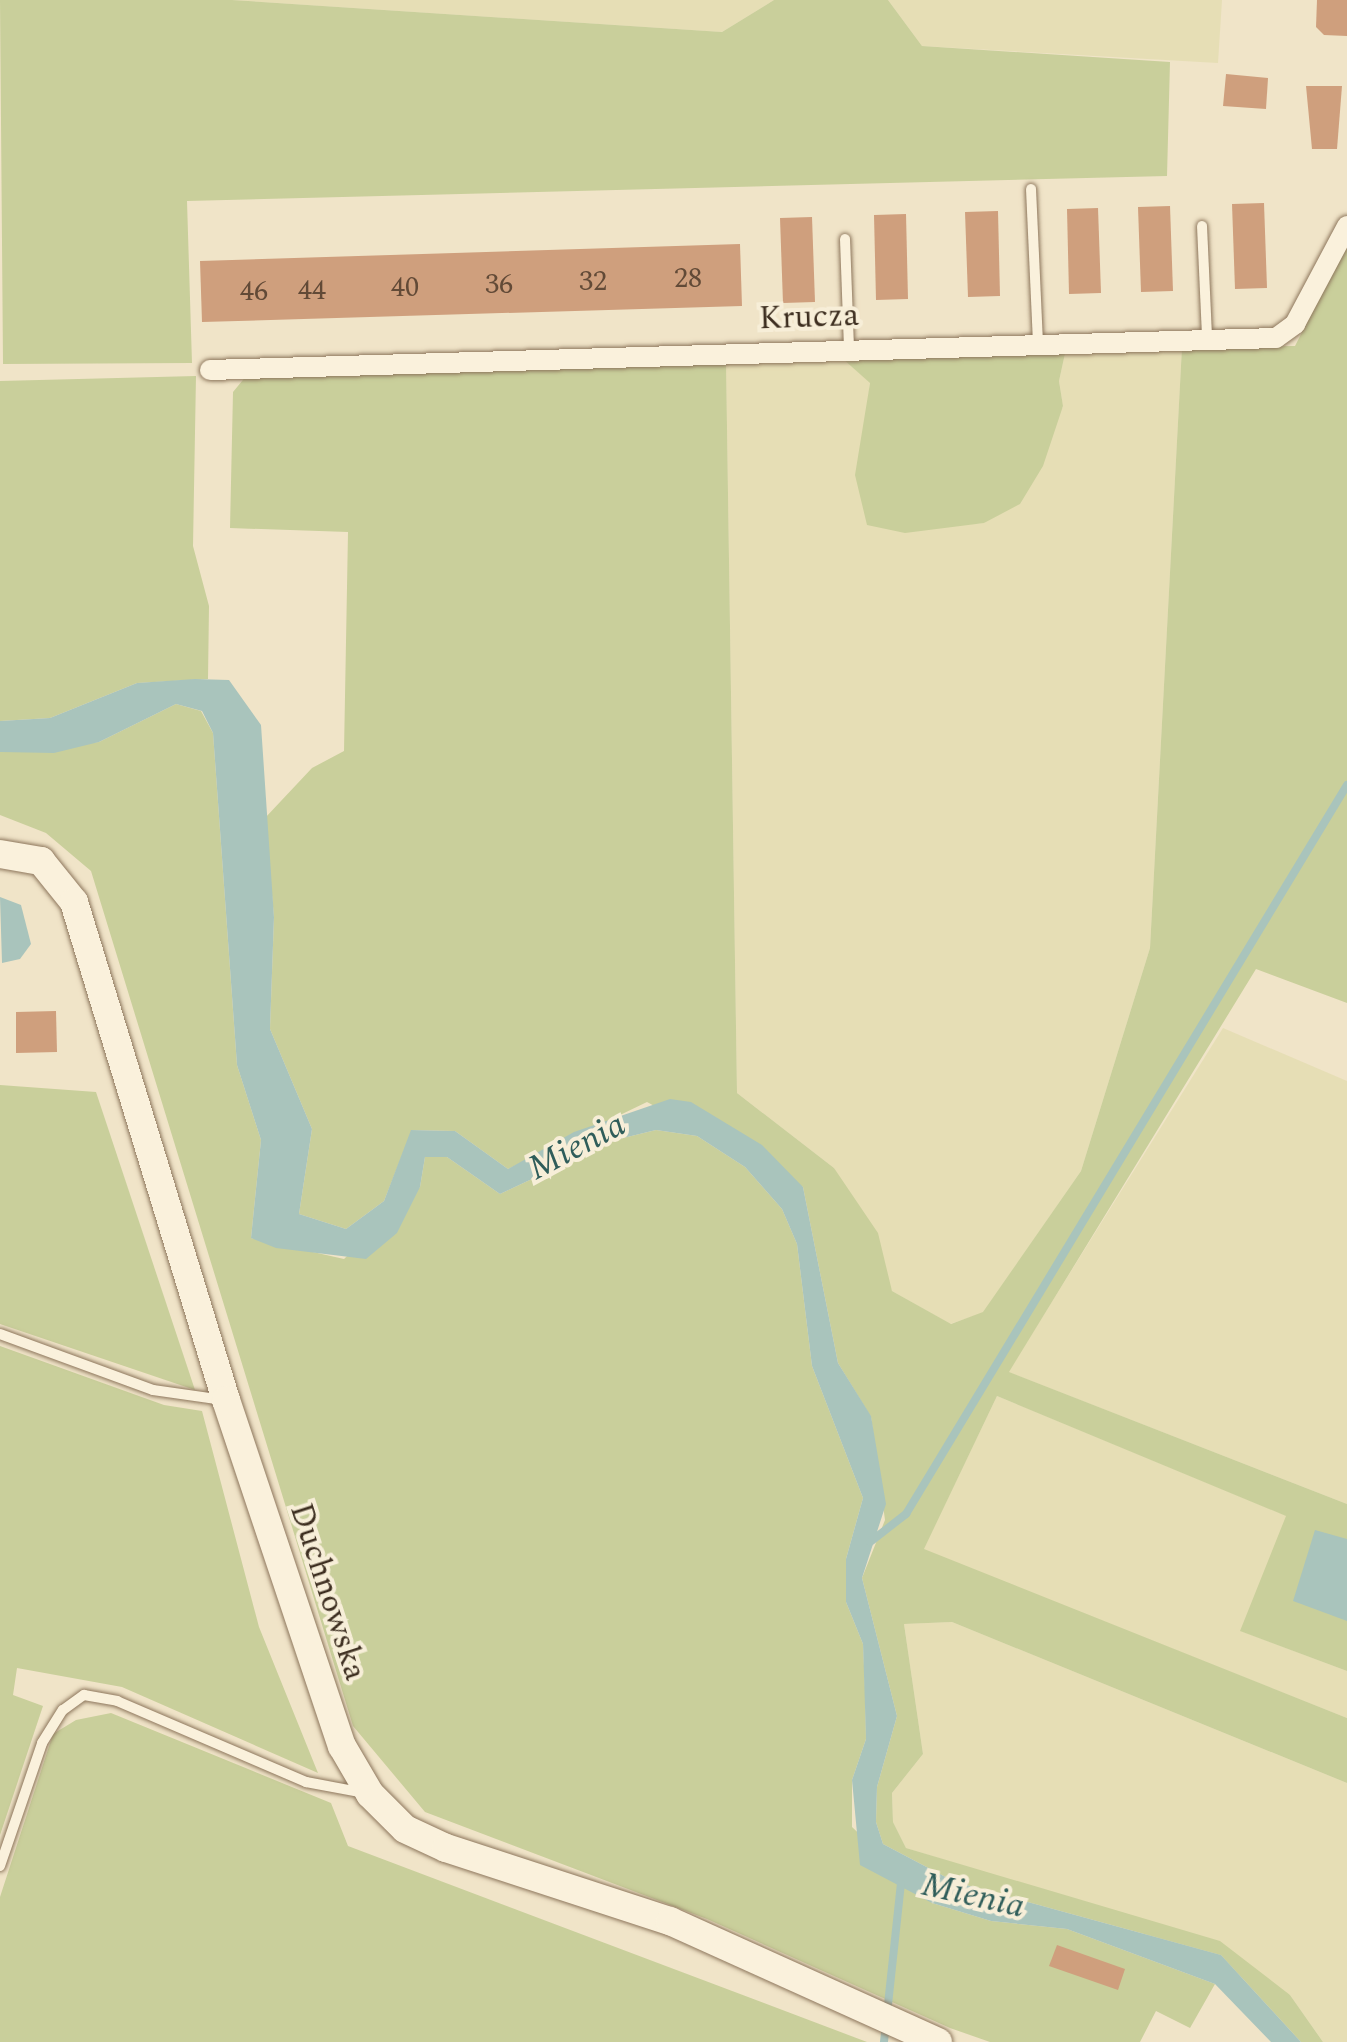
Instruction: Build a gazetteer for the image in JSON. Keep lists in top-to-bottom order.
{
  "streets": {
    "street": ["Krucza", "Duchnowska"]
  },
  "water": ["Mienia"],
  "house_numbers": [
    "28",
    "32",
    "36",
    "40",
    "44",
    "46"
  ]
}
